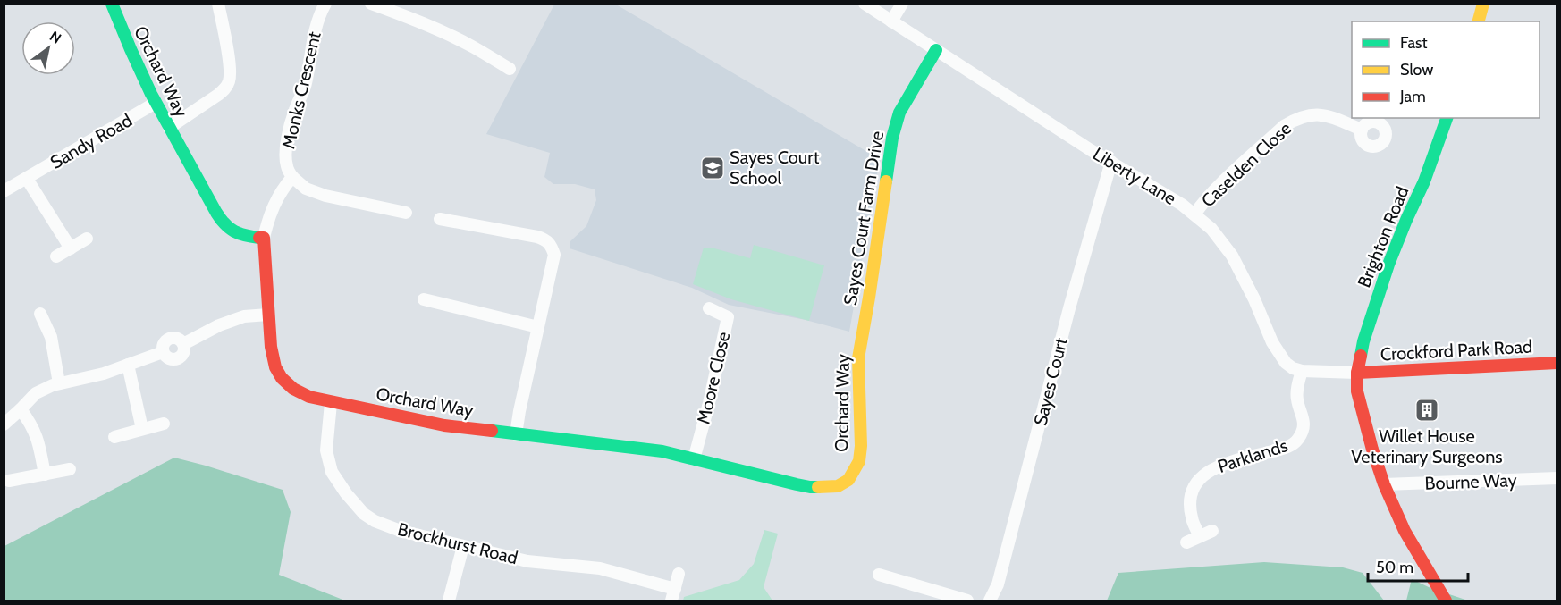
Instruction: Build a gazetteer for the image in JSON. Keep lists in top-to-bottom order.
{
  "streets": {
    "street": [
      "Orchard Way",
      "Monks Crescent",
      "Sandy Road",
      "Caselden Close",
      "Liberty Lane",
      "Sayes Court Farm Drive",
      "Brighton Road",
      "Crockford Park Road",
      "Moore Close",
      "Sayes Court",
      "Parklands",
      "Bourne Way",
      "Brockhurst Road"
    ]
  },
  "crossings": [
    ["Orchard Way", "Sandy Road"],
    ["Orchard Way", "Sayes Court Farm Drive"],
    ["Orchard Way", "Moore Close"],
    ["Orchard Way", "Brockhurst Road"],
    ["Caselden Close", "Liberty Lane"],
    ["Liberty Lane", "Sayes Court Farm Drive"],
    ["Liberty Lane", "Sayes Court"],
    ["Liberty Lane", "Parklands"],
    ["Brighton Road", "Crockford Park Road"],
    ["Brighton Road", "Bourne Way"]
  ],
  "places": {
    "school or university": ["Sayes Court School"],
    "building": ["Willet House Veterinary Surgeons"]
  },
  "legend": ["Fast", "Slow", "Jam"],
  "scale_bar": "50 m",
  "north": "top right"
}
